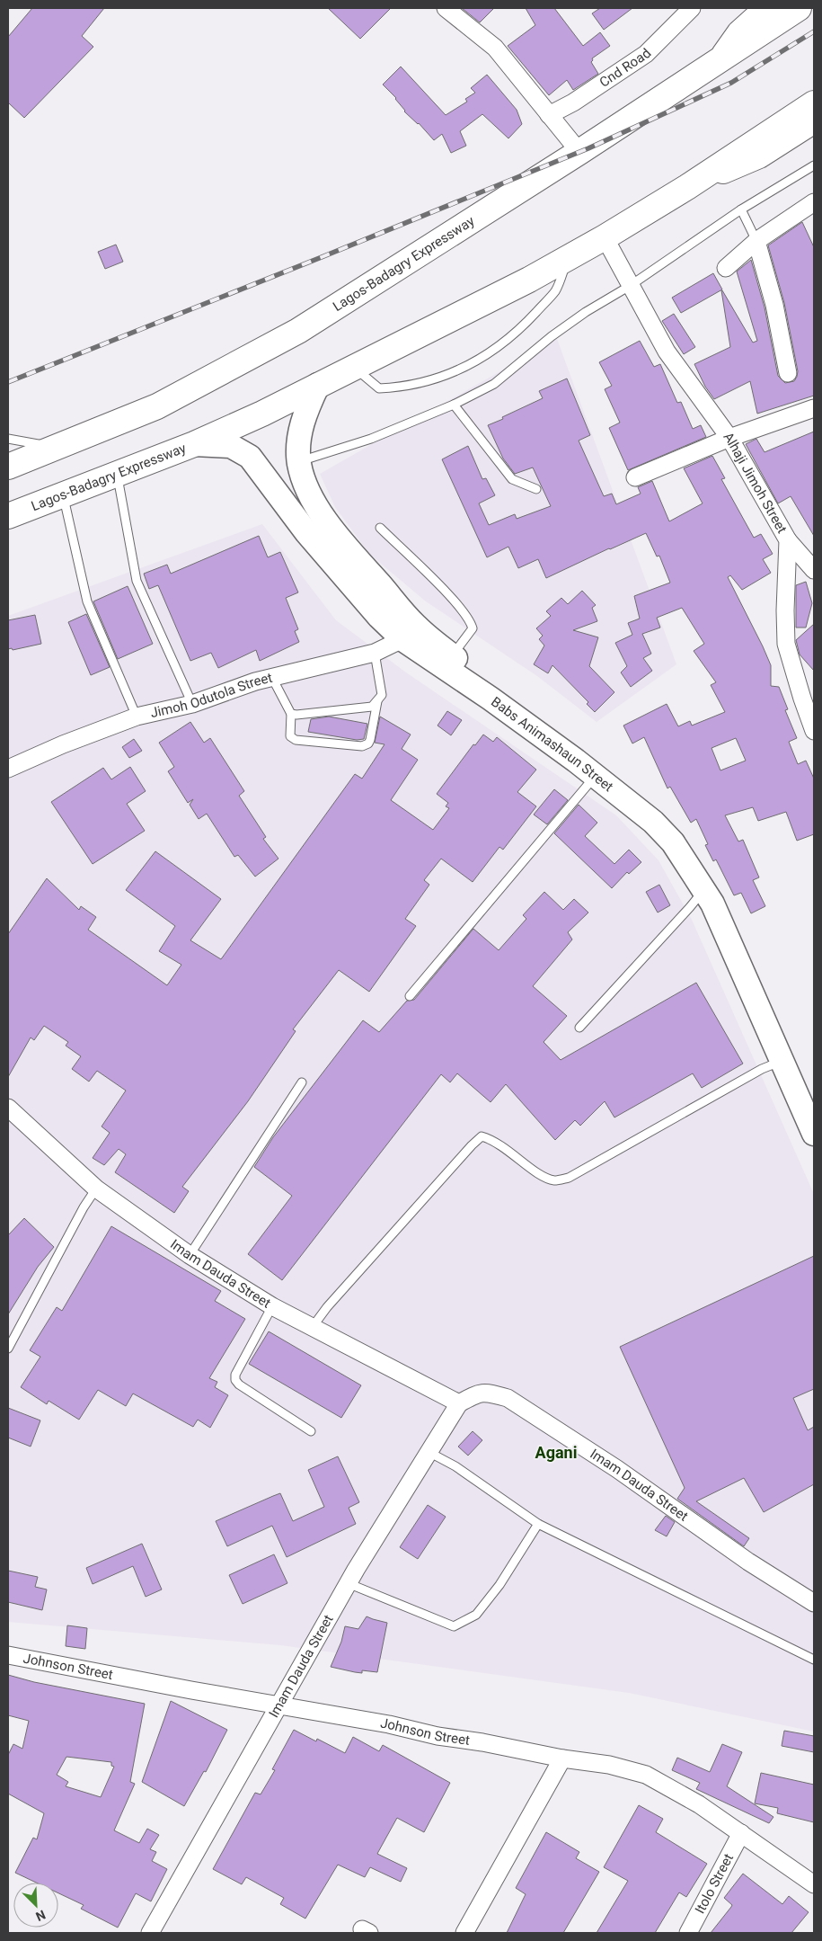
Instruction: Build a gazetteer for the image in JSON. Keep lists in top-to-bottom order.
{
  "streets": {
    "main road": ["Lagos-Badagry Expressway", "Babs Animashaun Street"],
    "street": [
      "Cnd Road",
      "Alhaji Jimoh Street",
      "Jimoh Odutola Street",
      "Imam Dauda Street",
      "Johnson Street",
      "Itolo Street"
    ]
  },
  "crossings": [
    ["Lagos-Badagry Expressway", "Alhaji Jimoh Street"],
    ["Lagos-Badagry Expressway", "Babs Animashaun Street"],
    ["Jimoh Odutola Street", "Babs Animashaun Street"],
    ["Imam Dauda Street", "Johnson Street"],
    ["Johnson Street", "Itolo Street"]
  ],
  "districts": ["Agani"],
  "north": "bottom right"
}
